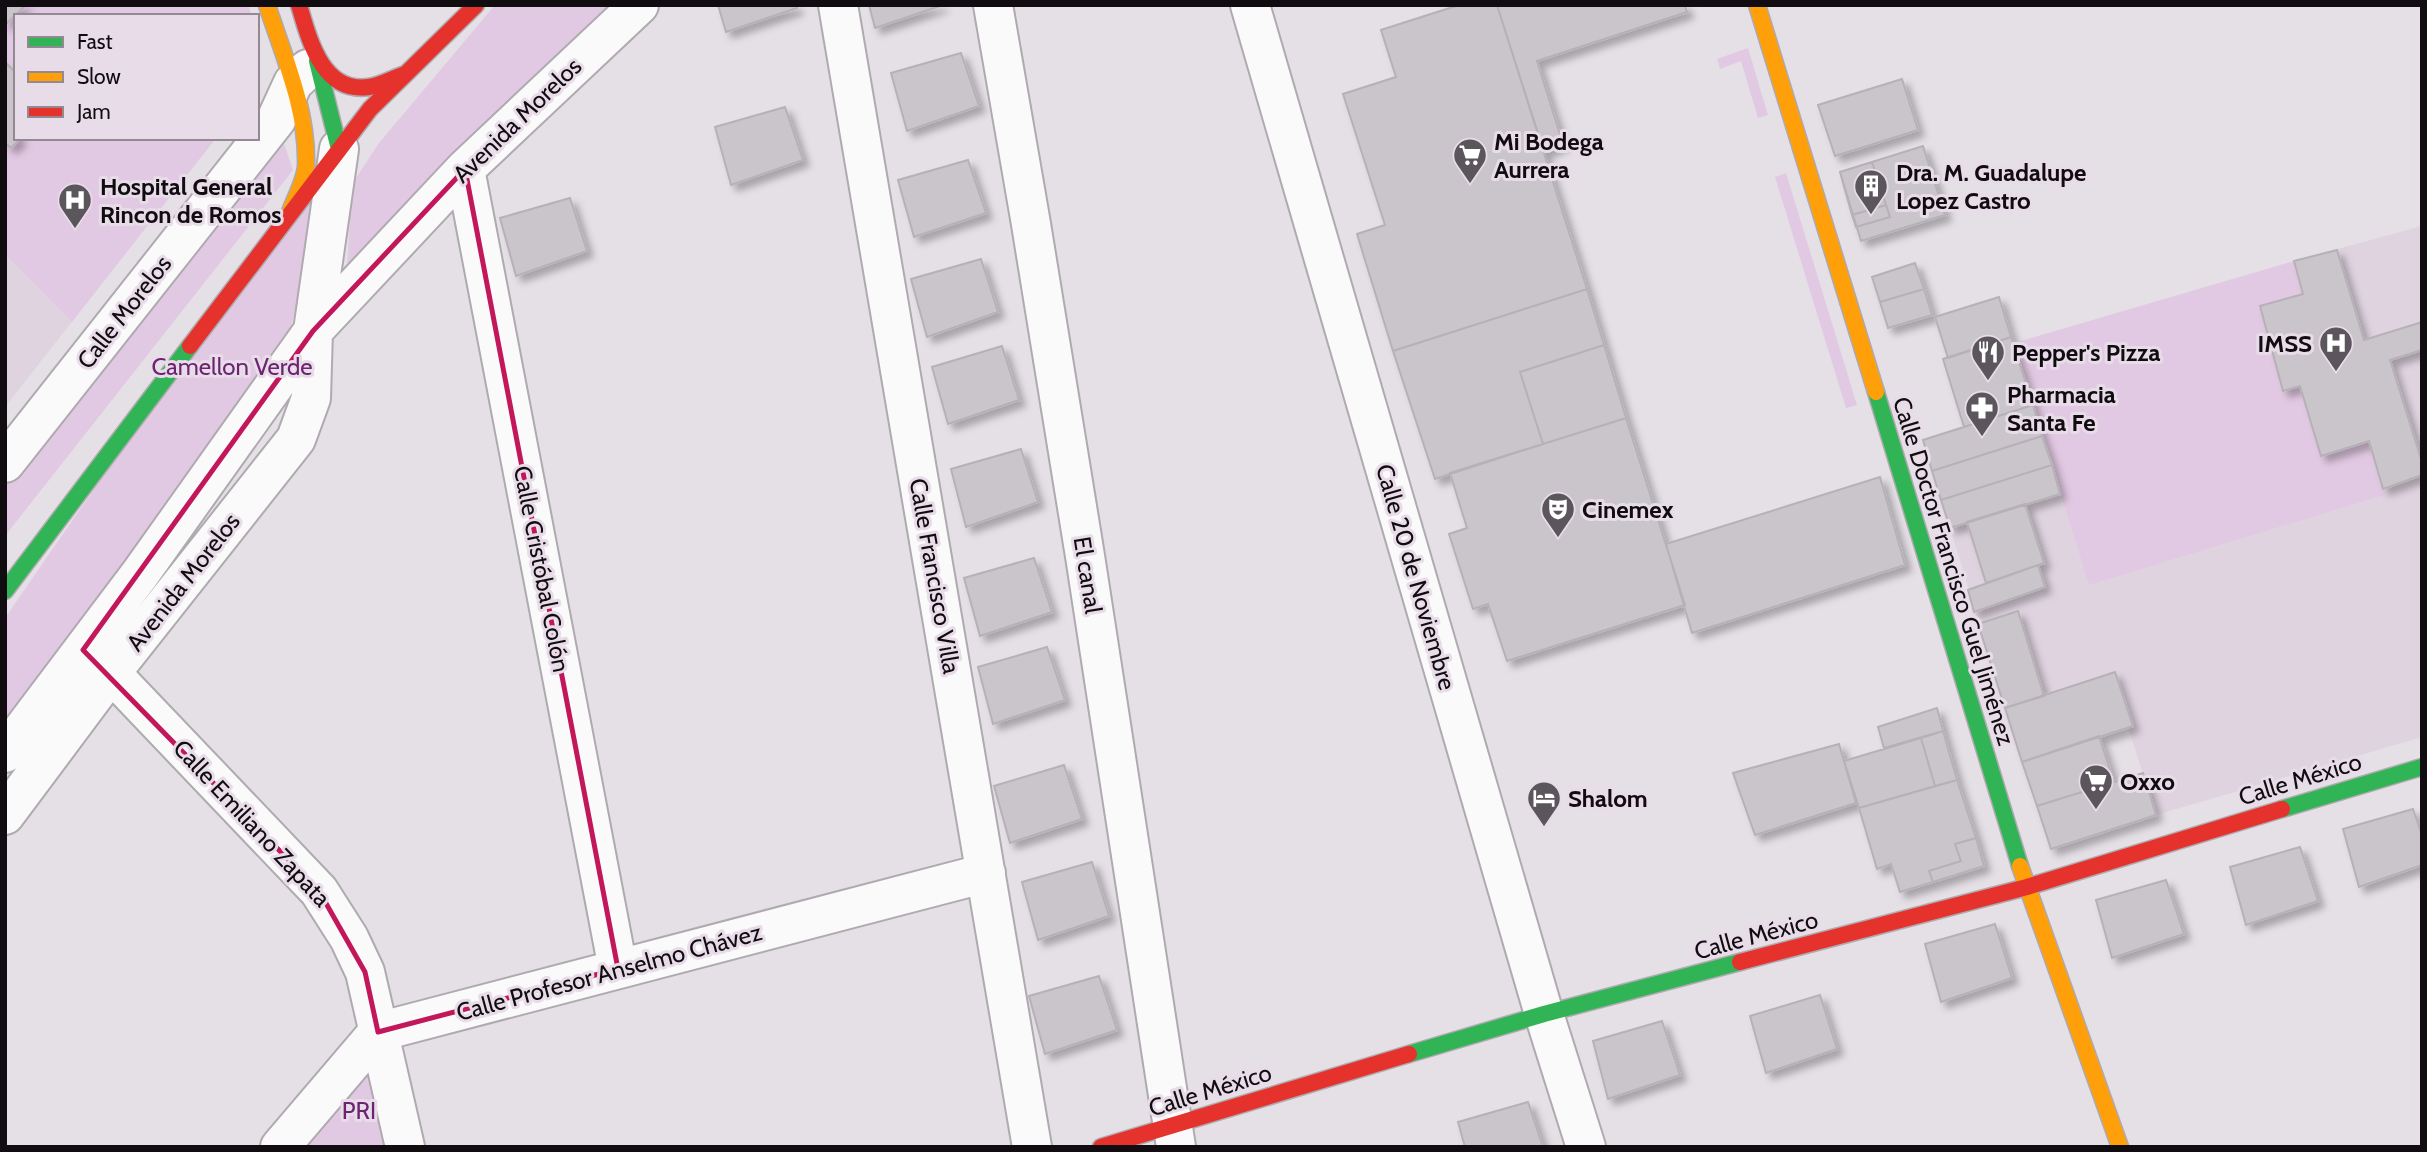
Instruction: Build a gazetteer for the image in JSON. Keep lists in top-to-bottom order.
{
  "streets": {
    "main road": ["Avenida Morelos", "Calle Doctor Francisco Guel Jiménez", "Calle México"],
    "street": [
      "Calle Morelos",
      "Calle Cristóbal Colón",
      "El canal",
      "Calle Francisco Villa",
      "Calle 20 de Noviembre",
      "Calle Emiliano Zapata",
      "Calle Profesor Anselmo Chávez"
    ]
  },
  "crossings": [
    ["Avenida Morelos", "Calle Cristóbal Colón"],
    ["Avenida Morelos", "Calle Emiliano Zapata"],
    ["Calle Cristóbal Colón", "Calle Profesor Anselmo Chávez"],
    ["Calle Doctor Francisco Guel Jiménez", "Calle México"],
    ["El canal", "Calle México"],
    ["Calle Francisco Villa", "Calle Profesor Anselmo Chávez"],
    ["Calle 20 de Noviembre", "Calle México"],
    ["Calle Emiliano Zapata", "Calle Profesor Anselmo Chávez"]
  ],
  "parks": ["Camellon Verde", "PRI"],
  "places": {
    "supermarket": ["Mi Bodega Aurrera", "Oxxo"],
    "building": ["Dra. M. Guadalupe Lopez Castro"],
    "hospital": ["Hospital General Rincon de Romos", "IMSS"],
    "restaurant": ["Pepper's Pizza"],
    "pharmacy": ["Pharmacia Santa Fe"],
    "theatre": ["Cinemex"],
    "hotel": ["Shalom"]
  },
  "legend": ["Fast", "Slow", "Jam"]
}
